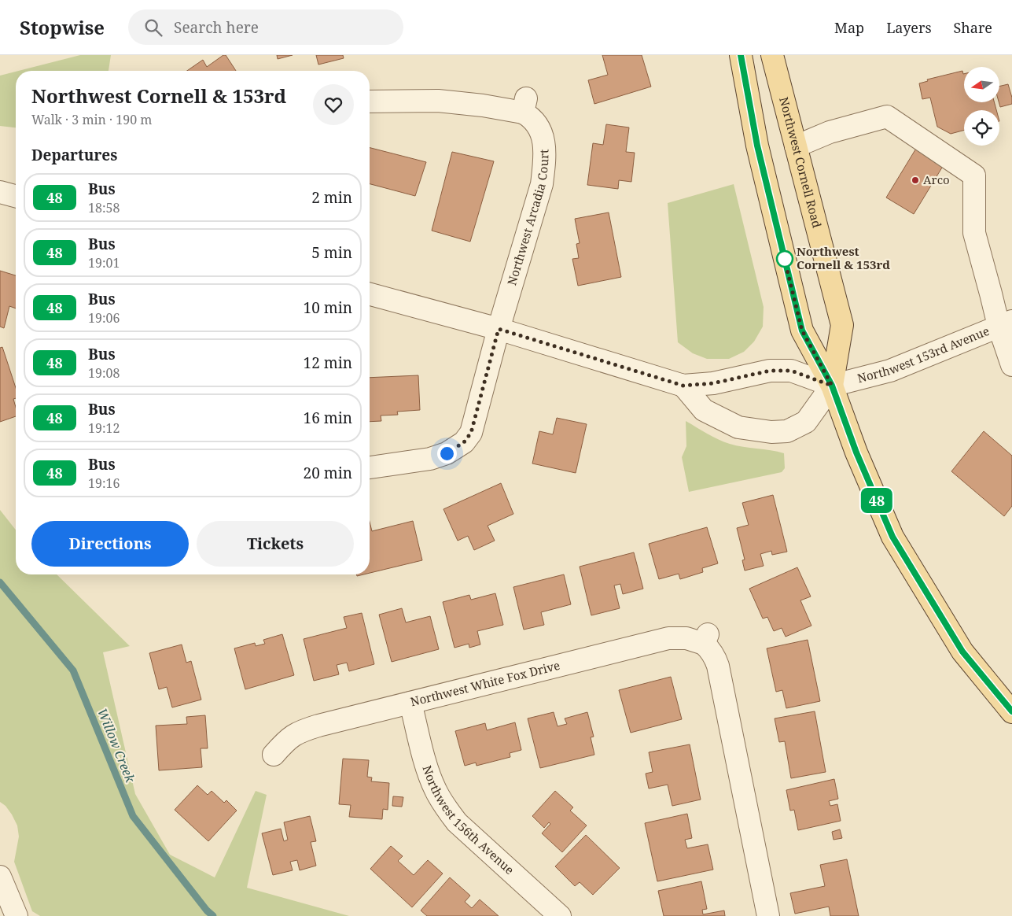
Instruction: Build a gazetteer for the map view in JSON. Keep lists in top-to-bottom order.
{
  "streets": {
    "main road": ["Northwest Cornell Road"],
    "street": [
      "Northwest Arcadia Court",
      "Northwest 153rd Avenue",
      "Northwest White Fox Drive",
      "Northwest 156th Avenue"
    ]
  },
  "crossings": [
    ["Northwest Cornell Road", "Northwest 153rd Avenue"],
    ["Northwest White Fox Drive", "Northwest 156th Avenue"]
  ],
  "water": ["Willow Creek"],
  "places": ["Arco", "Northwest Cornell & 153rd"],
  "lines": ["bus line 48"],
  "north": "left",
  "page": {
    "header": "Stopwise",
    "search": "Search here",
    "nav": ["Map", "Layers", "Share"],
    "on_map": "48",
    "heading": [
      ["Northwest Cornell & 153rd", "Walk · 3 min · 190 m"],
      "Departures"
    ],
    "list": [
      {
        "mark": "48",
        "name": "Bus",
        "note": "18:58",
        "value": "2 min"
      },
      {
        "mark": "48",
        "name": "Bus",
        "note": "19:01",
        "value": "5 min"
      },
      {
        "mark": "48",
        "name": "Bus",
        "note": "19:06",
        "value": "10 min"
      },
      {
        "mark": "48",
        "name": "Bus",
        "note": "19:08",
        "value": "12 min"
      },
      {
        "mark": "48",
        "name": "Bus",
        "note": "19:12",
        "value": "16 min"
      },
      {
        "mark": "48",
        "name": "Bus",
        "note": "19:16",
        "value": "20 min"
      }
    ],
    "buttons": ["Directions", "Tickets"]
  }
}
